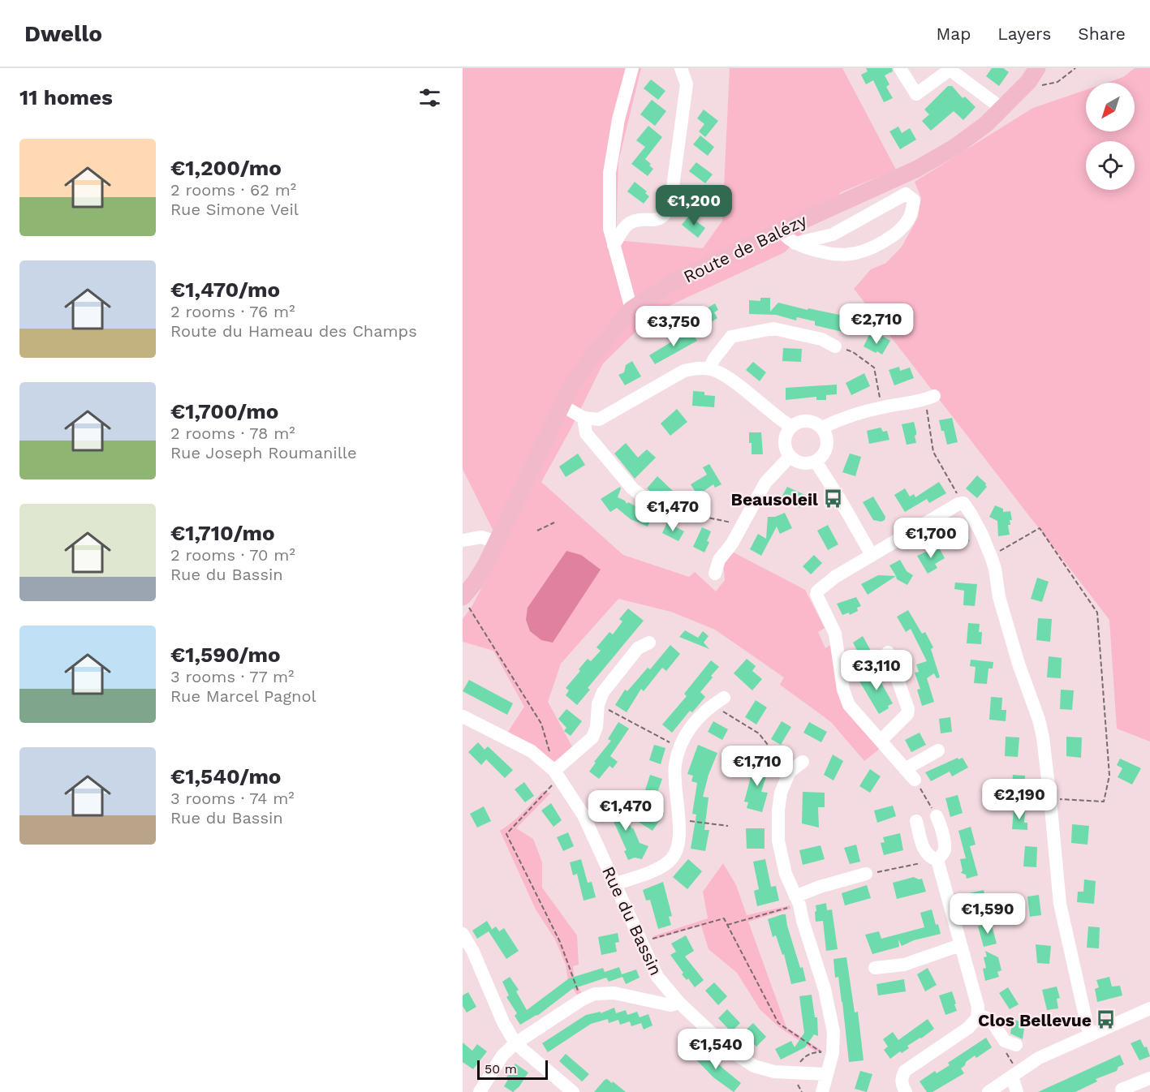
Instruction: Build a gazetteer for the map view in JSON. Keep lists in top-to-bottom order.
{
  "streets": {
    "main road": ["Route de Balézy"],
    "street": ["Rue du Bassin"]
  },
  "places": {
    "bus stop": ["Beausoleil", "Clos Bellevue"]
  },
  "scale_bar": "50 m",
  "north": "bottom left",
  "page": {
    "header": "Dwello",
    "nav": ["Map", "Layers", "Share"],
    "heading": "11 homes",
    "list": [
      {
        "name": "€1,200/mo",
        "note": "2 rooms · 62 m² · Rue Simone Veil"
      },
      {
        "name": "€1,470/mo",
        "note": "2 rooms · 76 m² · Route du Hameau des Champs"
      },
      {
        "name": "€1,700/mo",
        "note": "2 rooms · 78 m² · Rue Joseph Roumanille"
      },
      {
        "name": "€1,710/mo",
        "note": "2 rooms · 70 m² · Rue du Bassin"
      },
      {
        "name": "€1,590/mo",
        "note": "3 rooms · 77 m² · Rue Marcel Pagnol"
      },
      {
        "name": "€1,540/mo",
        "note": "3 rooms · 74 m² · Rue du Bassin"
      }
    ],
    "price": [
      "€1,200",
      "€2,710",
      "€3,750",
      "€1,470",
      "€1,700",
      "€3,110",
      "€1,710",
      "€2,190",
      "€1,470",
      "€1,590",
      "€1,540"
    ],
    "scale": "50 m"
  }
}
